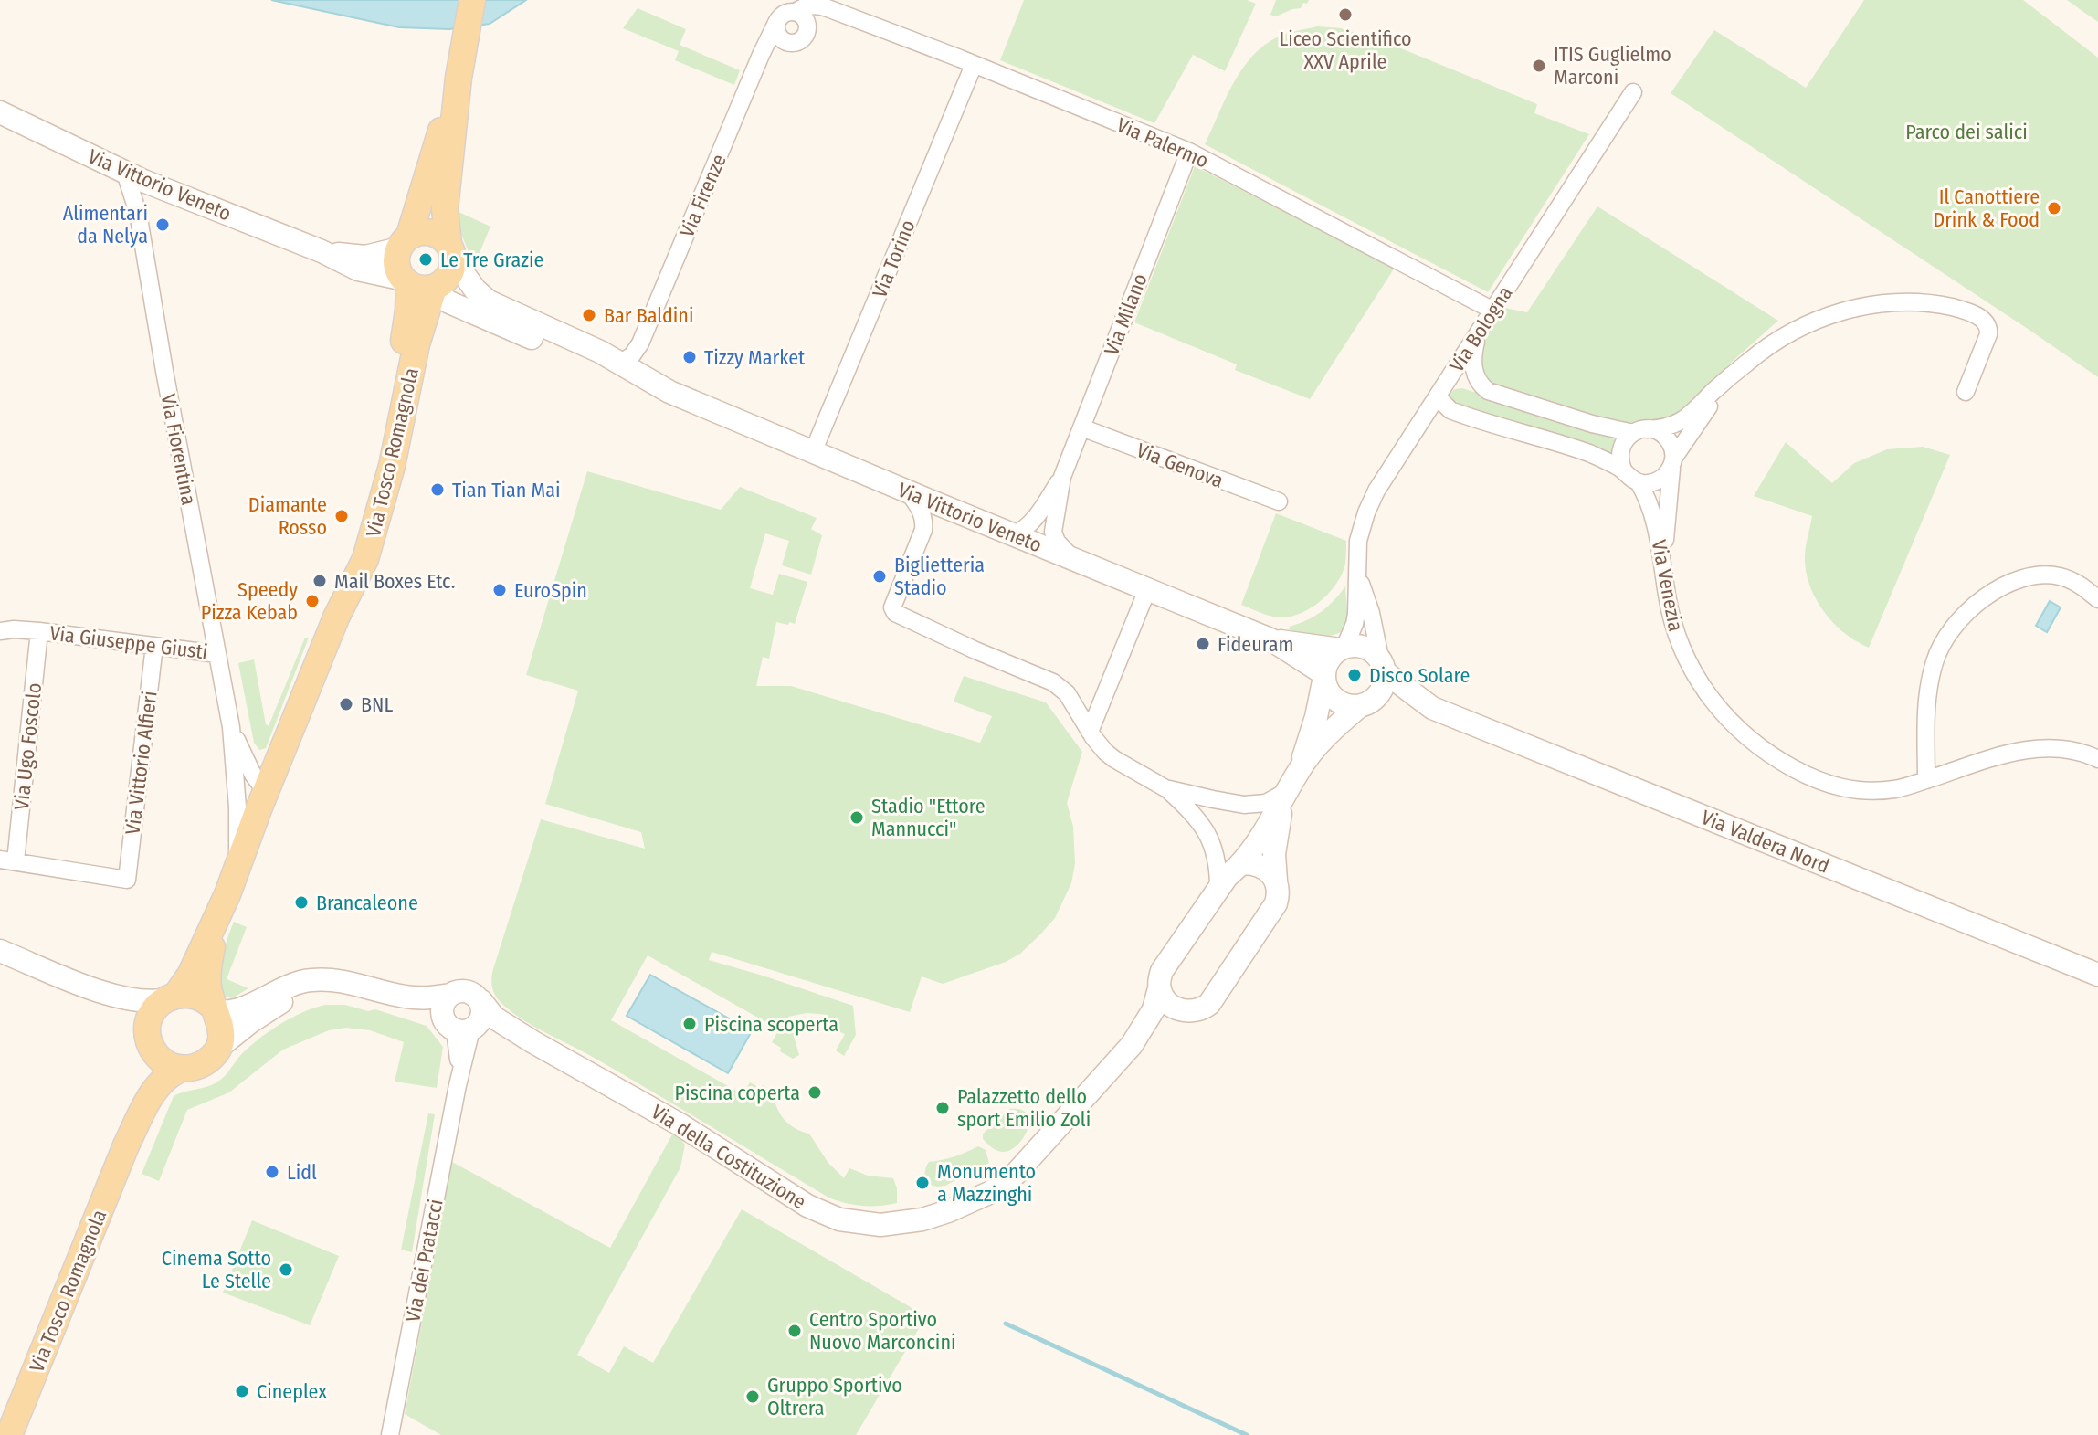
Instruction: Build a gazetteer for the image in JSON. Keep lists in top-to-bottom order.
{
  "streets": {
    "main road": ["Via Tosco Romagnola"],
    "street": [
      "Via Palermo",
      "Via Vittorio Veneto",
      "Via Firenze",
      "Via Torino",
      "Via Milano",
      "Via Bologna",
      "Via Fiorentina",
      "Via Genova",
      "Via Venezia",
      "Via Giuseppe Giusti",
      "Via Ugo Foscolo",
      "Via Vittorio Alfieri",
      "Via Valdera Nord",
      "Via della Costituzione",
      "Via dei Pratacci"
    ]
  },
  "crossings": [
    ["Via Palermo", "Via Torino"],
    ["Via Palermo", "Via Milano"],
    ["Via Palermo", "Via Bologna"],
    ["Via Vittorio Veneto", "Via Firenze"],
    ["Via Vittorio Veneto", "Via Torino"],
    ["Via Vittorio Veneto", "Via Milano"],
    ["Via Vittorio Veneto", "Via Bologna"],
    ["Via Vittorio Veneto", "Via Fiorentina"],
    ["Via Vittorio Veneto", "Via Tosco Romagnola"],
    ["Via Vittorio Veneto", "Via Valdera Nord"],
    ["Via Vittorio Veneto", "Via della Costituzione"],
    ["Via Milano", "Via Genova"],
    ["Via Bologna", "Via Valdera Nord"],
    ["Via Fiorentina", "Via Tosco Romagnola"],
    ["Via Fiorentina", "Via Giuseppe Giusti"],
    ["Via Tosco Romagnola", "Via della Costituzione"],
    ["Via Giuseppe Giusti", "Via Ugo Foscolo"],
    ["Via Giuseppe Giusti", "Via Vittorio Alfieri"],
    ["Via Ugo Foscolo", "Via Vittorio Alfieri"],
    ["Via Valdera Nord", "Via della Costituzione"],
    ["Via della Costituzione", "Via dei Pratacci"]
  ],
  "parks": ["Parco dei salici"],
  "places": [
    "Liceo Scientifico XXV Aprile",
    "ITIS Guglielmo Marconi",
    "Il Canottiere Drink & Food",
    "Alimentari da Nelya",
    "Le Tre Grazie",
    "Bar Baldini",
    "Tizzy Market",
    "Tian Tian Mai",
    "Diamante Rosso",
    "Biglietteria Stadio",
    "Mail Boxes Etc.",
    "EuroSpin",
    "Speedy Pizza Kebab",
    "Fideuram",
    "Disco Solare",
    "BNL",
    "Stadio \"Ettore Mannucci\"",
    "Brancaleone",
    "Piscina scoperta",
    "Piscina coperta",
    "Palazzetto dello sport Emilio Zoli",
    "Lidl",
    "Monumento a Mazzinghi",
    "Cinema Sotto Le Stelle",
    "Centro Sportivo Nuovo Marconcini",
    "Cineplex",
    "Gruppo Sportivo Oltrera"
  ]
}
